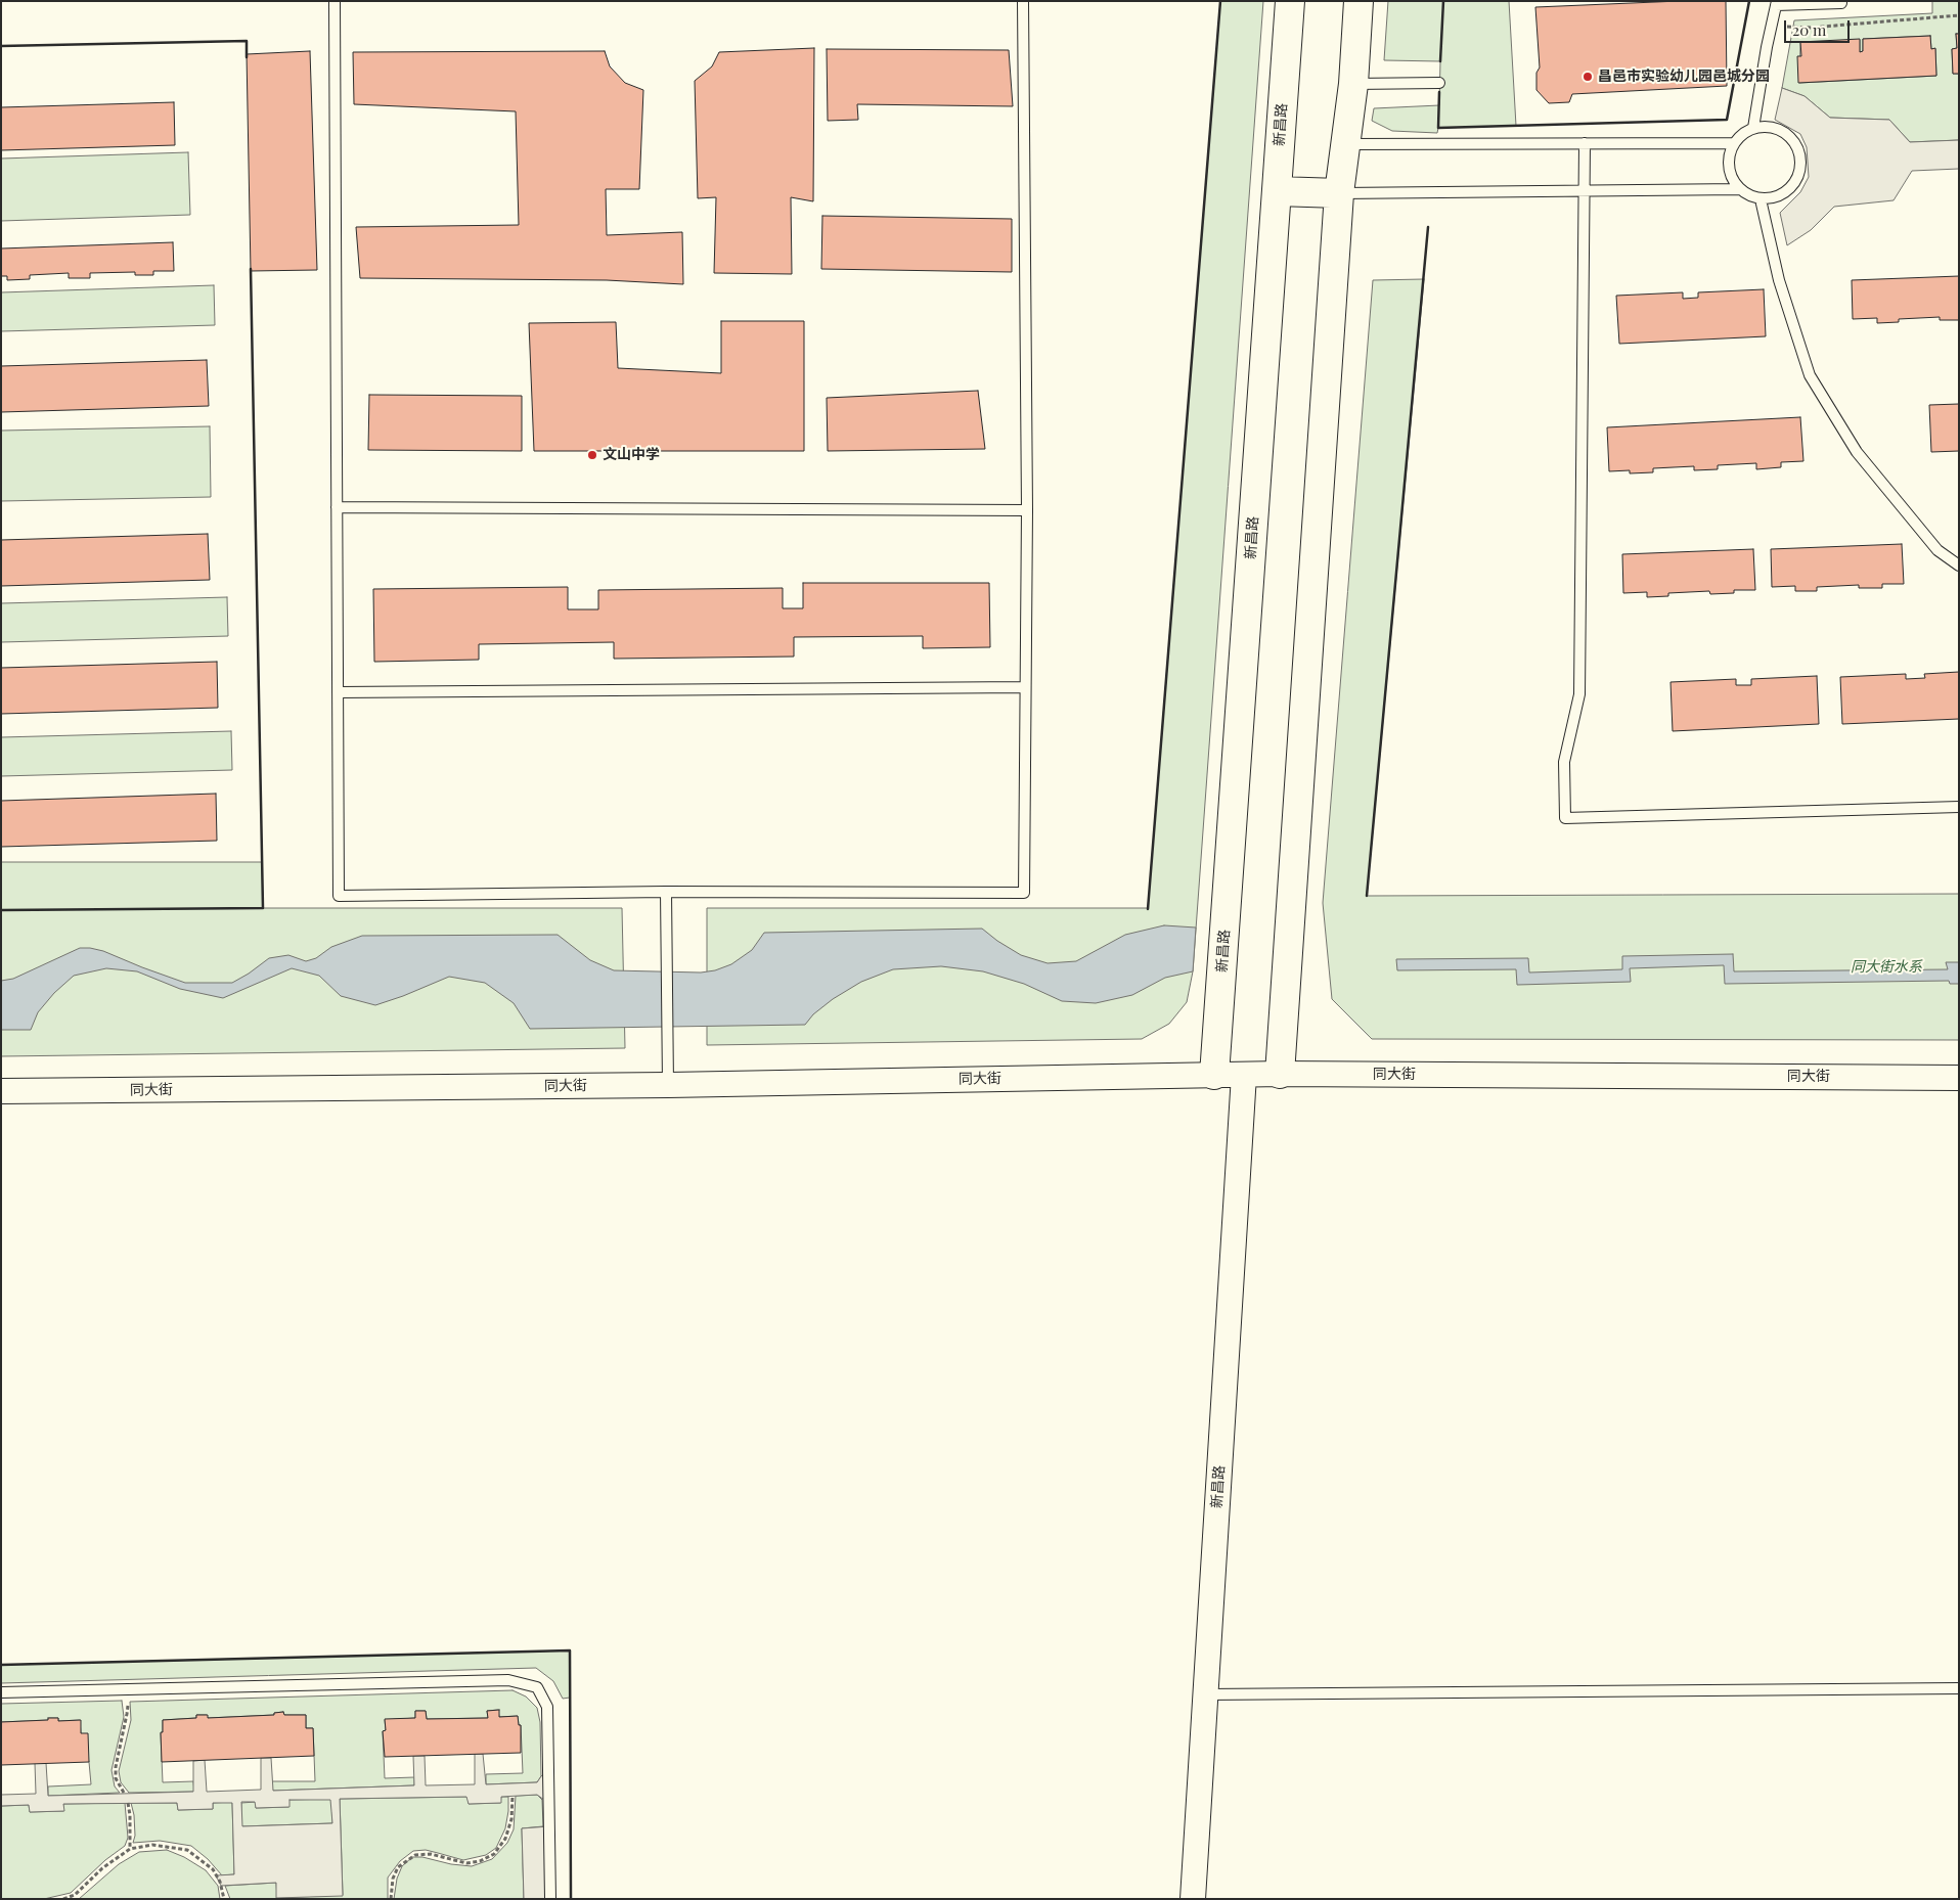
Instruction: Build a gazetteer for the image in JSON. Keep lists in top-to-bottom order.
{
  "streets": {
    "main road": ["新昌路"],
    "street": ["同大街"]
  },
  "crossings": [
    ["新昌路", "同大街"]
  ],
  "parks": ["同大街水系"],
  "places": ["昌邑市实验幼儿园邑城分园", "文山中学"],
  "scale_bar": "20 m"
}
